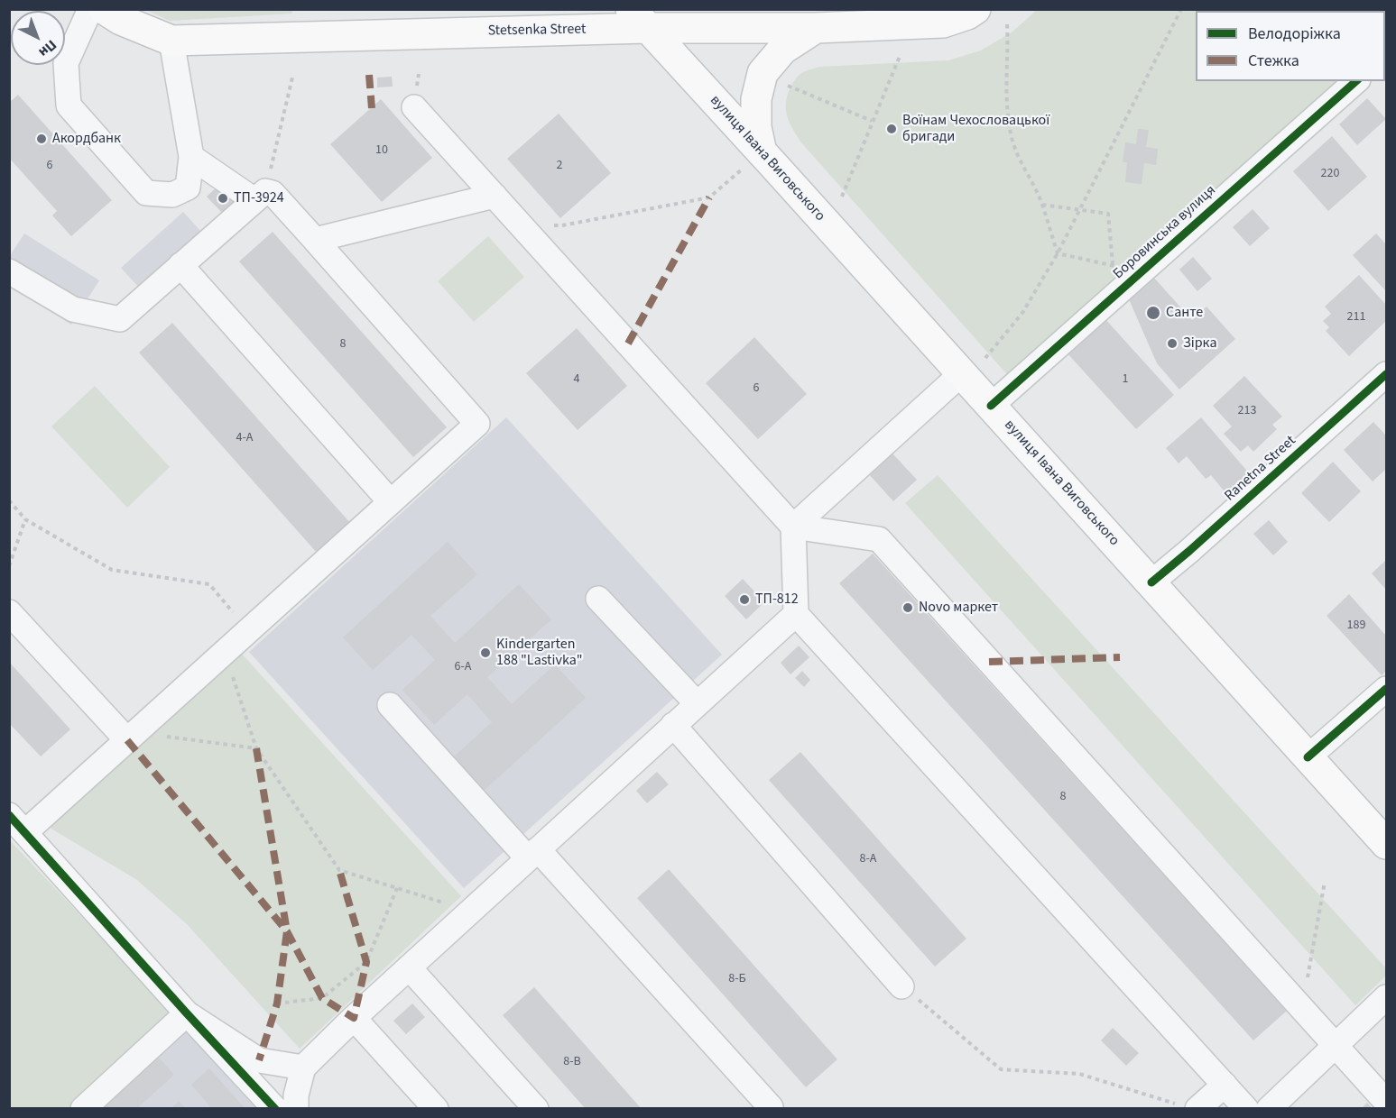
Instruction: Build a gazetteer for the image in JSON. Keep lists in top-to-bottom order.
{
  "streets": {
    "main road": ["Stetsenka Street", "вулиця Івана Виговського"],
    "street": ["Боровинська вулиця", "Ranetna Street"]
  },
  "crossings": [
    ["Stetsenka Street", "вулиця Івана Виговського"],
    ["вулиця Івана Виговського", "Боровинська вулиця"],
    ["вулиця Івана Виговського", "Ranetna Street"]
  ],
  "places": [
    "Воїнам Чехословацької бригади",
    "Акордбанк",
    "ТП-3924",
    "Санте",
    "Зірка",
    "ТП-812",
    "Novo маркет",
    "Kindergarten 188 \"Lastivka\""
  ],
  "house_numbers": [
    "10",
    "6",
    "2",
    "220",
    "211",
    "8",
    "4",
    "1",
    "6",
    "213",
    "4-А",
    "189",
    "6-А",
    "8",
    "8-А",
    "8-Б",
    "8-В"
  ],
  "legend": ["Велодоріжка", "Стежка"],
  "north": "bottom right"
}
